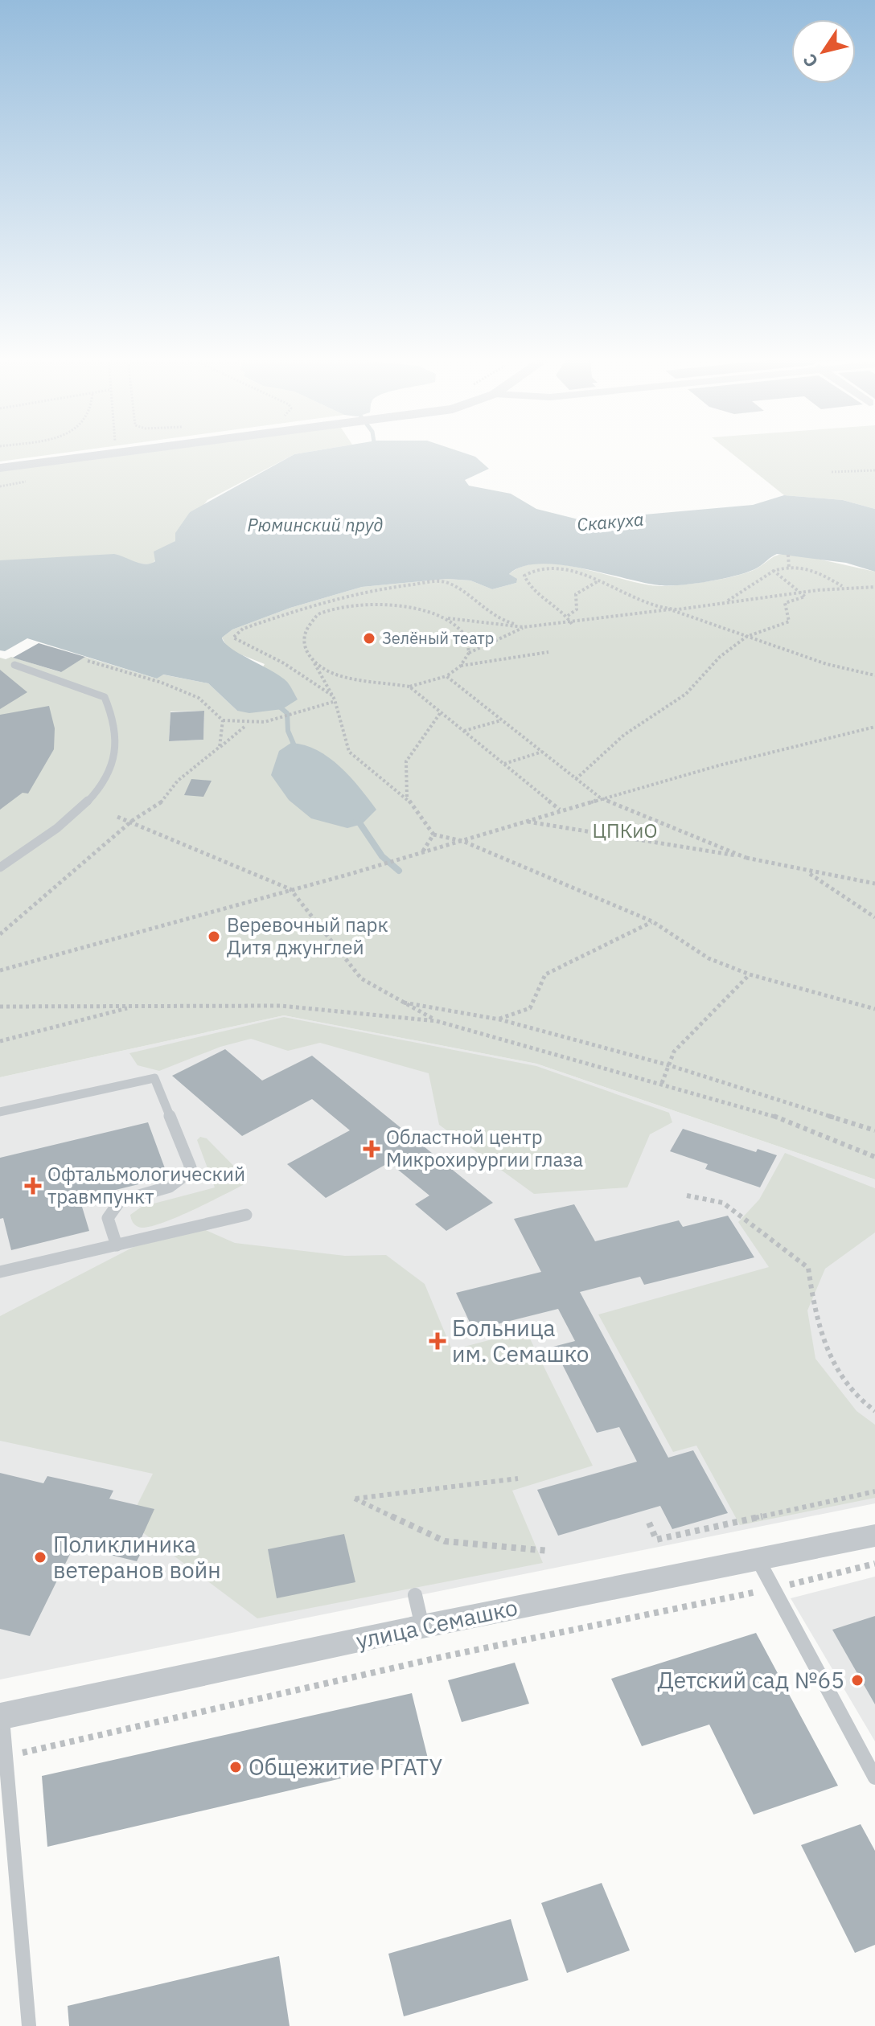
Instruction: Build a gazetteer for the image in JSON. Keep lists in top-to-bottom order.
{
  "streets": {
    "street": ["улица Семашко"]
  },
  "water": ["Скакуха", "Рюминский пруд"],
  "parks": ["ЦПКиО"],
  "places": {
    "other": [
      "Зелёный театр",
      "Веревочный парк Дитя джунглей",
      "Поликлиника ветеранов войн",
      "Детский сад №65",
      "Общежитие РГАТУ"
    ],
    "health": ["Областной центр Микрохирургии глаза", "Офтальмологический травмпункт", "Больница им. Семашко"]
  },
  "north": "bottom left"
}
